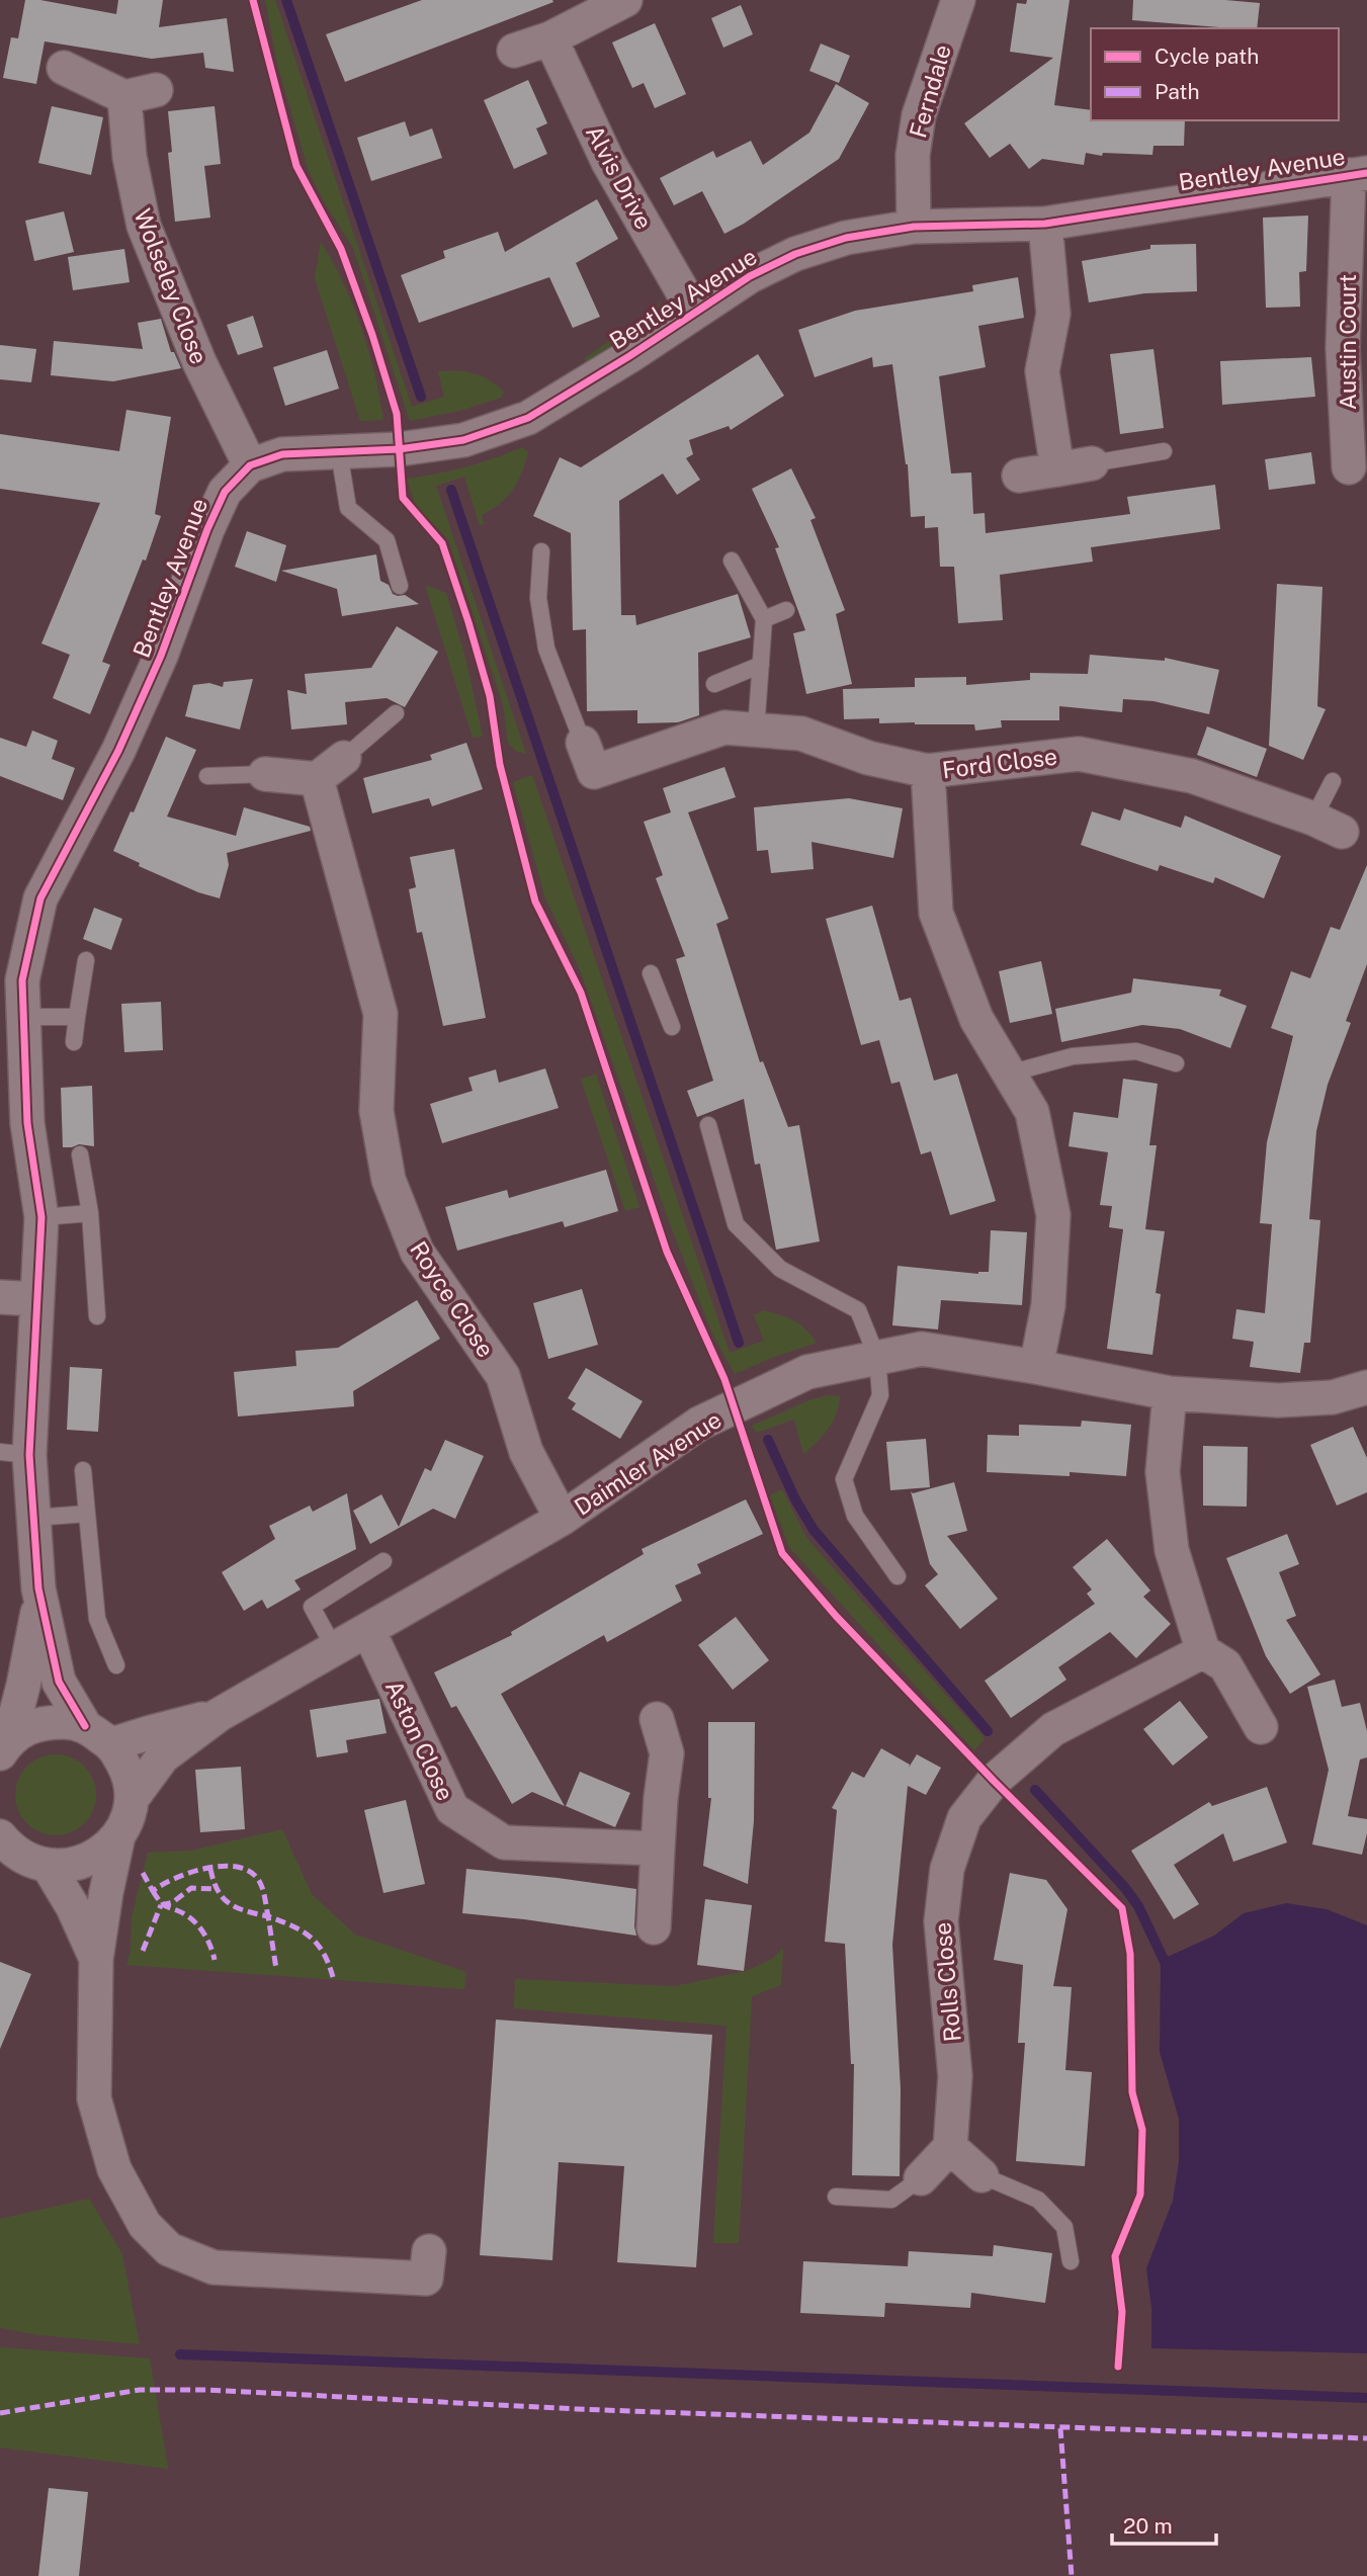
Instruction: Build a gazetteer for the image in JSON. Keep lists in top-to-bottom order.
{
  "streets": {
    "street": [
      "Ferndale",
      "Bentley Avenue",
      "Alvis Drive",
      "Wolseley Close",
      "Austin Court",
      "Ford Close",
      "Royce Close",
      "Daimler Avenue",
      "Aston Close",
      "Rolls Close"
    ]
  },
  "crossings": [
    ["Ferndale", "Bentley Avenue"],
    ["Bentley Avenue", "Alvis Drive"],
    ["Bentley Avenue", "Wolseley Close"],
    ["Bentley Avenue", "Austin Court"],
    ["Royce Close", "Daimler Avenue"],
    ["Daimler Avenue", "Aston Close"]
  ],
  "legend": ["Cycle path", "Path"],
  "scale_bar": "20 m"
}
